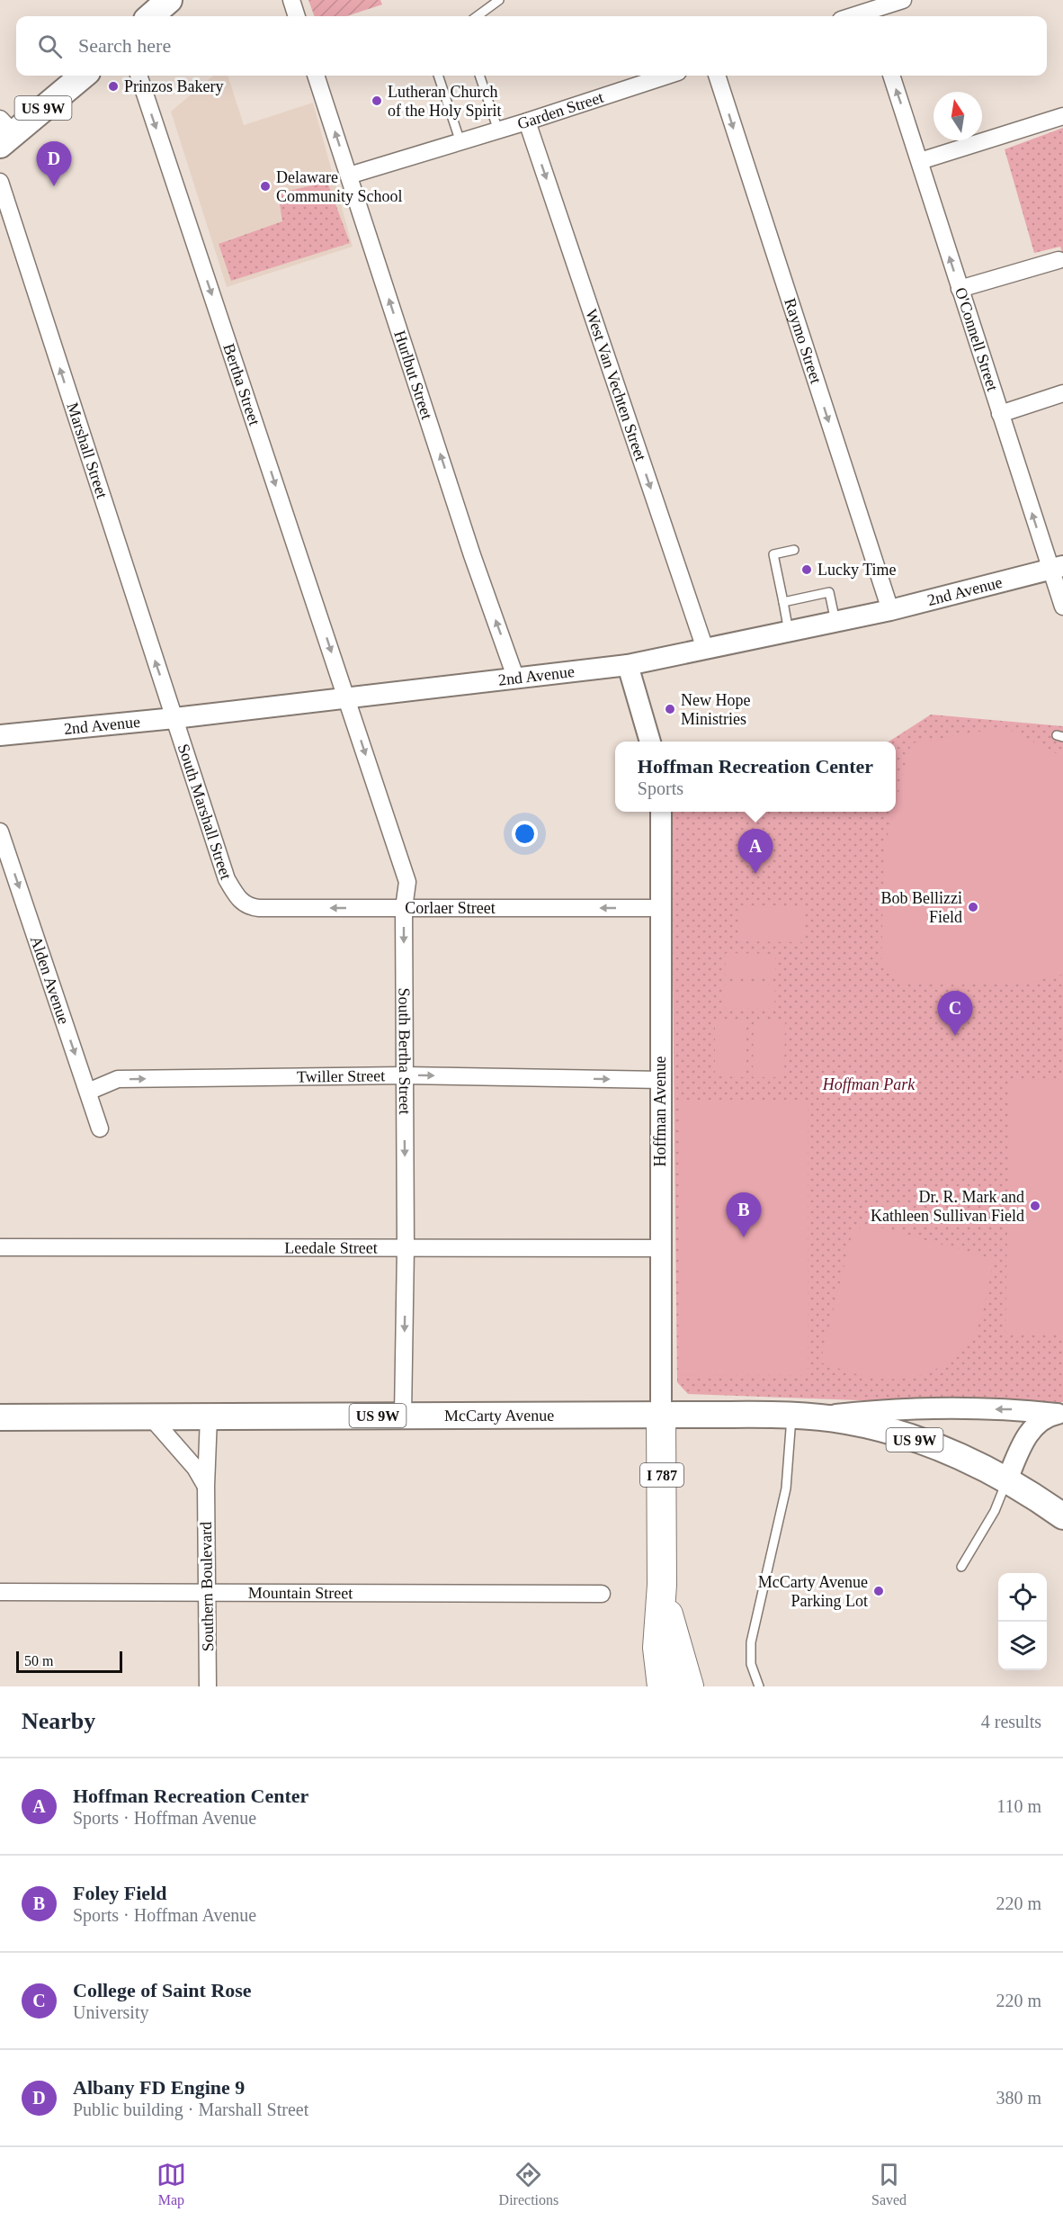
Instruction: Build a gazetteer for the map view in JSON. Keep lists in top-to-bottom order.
{
  "streets": {
    "highway": ["I 787"],
    "main road": ["US 9W", "McCarty Avenue"],
    "street": [
      "Garden Street",
      "O'Connell Street",
      "Raymo Street",
      "Hurlbut Street",
      "Bertha Street",
      "West Van Vechten Street",
      "Marshall Street",
      "2nd Avenue",
      "South Marshall Street",
      "Corlaer Street",
      "Alden Avenue",
      "South Bertha Street",
      "Twiller Street",
      "Hoffman Avenue",
      "Leedale Street",
      "Southern Boulevard",
      "Mountain Street"
    ]
  },
  "crossings": [
    ["US 9W", "McCarty Avenue"],
    ["US 9W", "Southern Boulevard"],
    ["Garden Street", "Hurlbut Street"],
    ["Garden Street", "West Van Vechten Street"],
    ["O'Connell Street", "2nd Avenue"],
    ["Raymo Street", "2nd Avenue"],
    ["Hurlbut Street", "2nd Avenue"],
    ["Bertha Street", "2nd Avenue"],
    ["Bertha Street", "South Bertha Street"],
    ["West Van Vechten Street", "2nd Avenue"],
    ["Marshall Street", "2nd Avenue"],
    ["Marshall Street", "South Marshall Street"],
    ["2nd Avenue", "South Marshall Street"],
    ["2nd Avenue", "South Bertha Street"],
    ["South Marshall Street", "Corlaer Street"],
    ["Corlaer Street", "South Bertha Street"],
    ["Corlaer Street", "Hoffman Avenue"],
    ["Alden Avenue", "Twiller Street"],
    ["South Bertha Street", "Twiller Street"],
    ["South Bertha Street", "Leedale Street"],
    ["South Bertha Street", "McCarty Avenue"],
    ["Twiller Street", "Hoffman Avenue"],
    ["Hoffman Avenue", "Leedale Street"],
    ["Hoffman Avenue", "McCarty Avenue"],
    ["Hoffman Avenue", "I 787"],
    ["McCarty Avenue", "I 787"],
    ["McCarty Avenue", "Southern Boulevard"],
    ["Southern Boulevard", "Mountain Street"]
  ],
  "one_way": [
    "O'Connell Street",
    "Raymo Street",
    "Hurlbut Street",
    "Bertha Street",
    "West Van Vechten Street",
    "Marshall Street",
    "Corlaer Street",
    "Alden Avenue",
    "South Bertha Street",
    "Twiller Street"
  ],
  "parks": ["Hoffman Park"],
  "places": [
    "Prinzos Bakery",
    "Lutheran Church of the Holy Spirit",
    "Delaware Community School",
    "Lucky Time",
    "New Hope Ministries",
    "Bob Bellizzi Field",
    "Dr. R. Mark and Kathleen Sullivan Field",
    "McCarty Avenue Parking Lot"
  ],
  "scale_bar": "50 m",
  "north": "top",
  "page": {
    "search": "Search here",
    "pins": [
      "D",
      "A",
      "C",
      "B"
    ],
    "popup": ["Hoffman Recreation Center", "Sports"],
    "scale": "50 m",
    "heading": ["Nearby", "4 results"],
    "list": [
      {
        "mark": "A",
        "name": "Hoffman Recreation Center",
        "note": "Sports · Hoffman Avenue",
        "value": "110 m"
      },
      {
        "mark": "B",
        "name": "Foley Field",
        "note": "Sports · Hoffman Avenue",
        "value": "220 m"
      },
      {
        "mark": "C",
        "name": "College of Saint Rose",
        "note": "University",
        "value": "220 m"
      },
      {
        "mark": "D",
        "name": "Albany FD Engine 9",
        "note": "Public building · Marshall Street",
        "value": "380 m"
      }
    ],
    "nav": ["Map", "Directions", "Saved"]
  }
}
